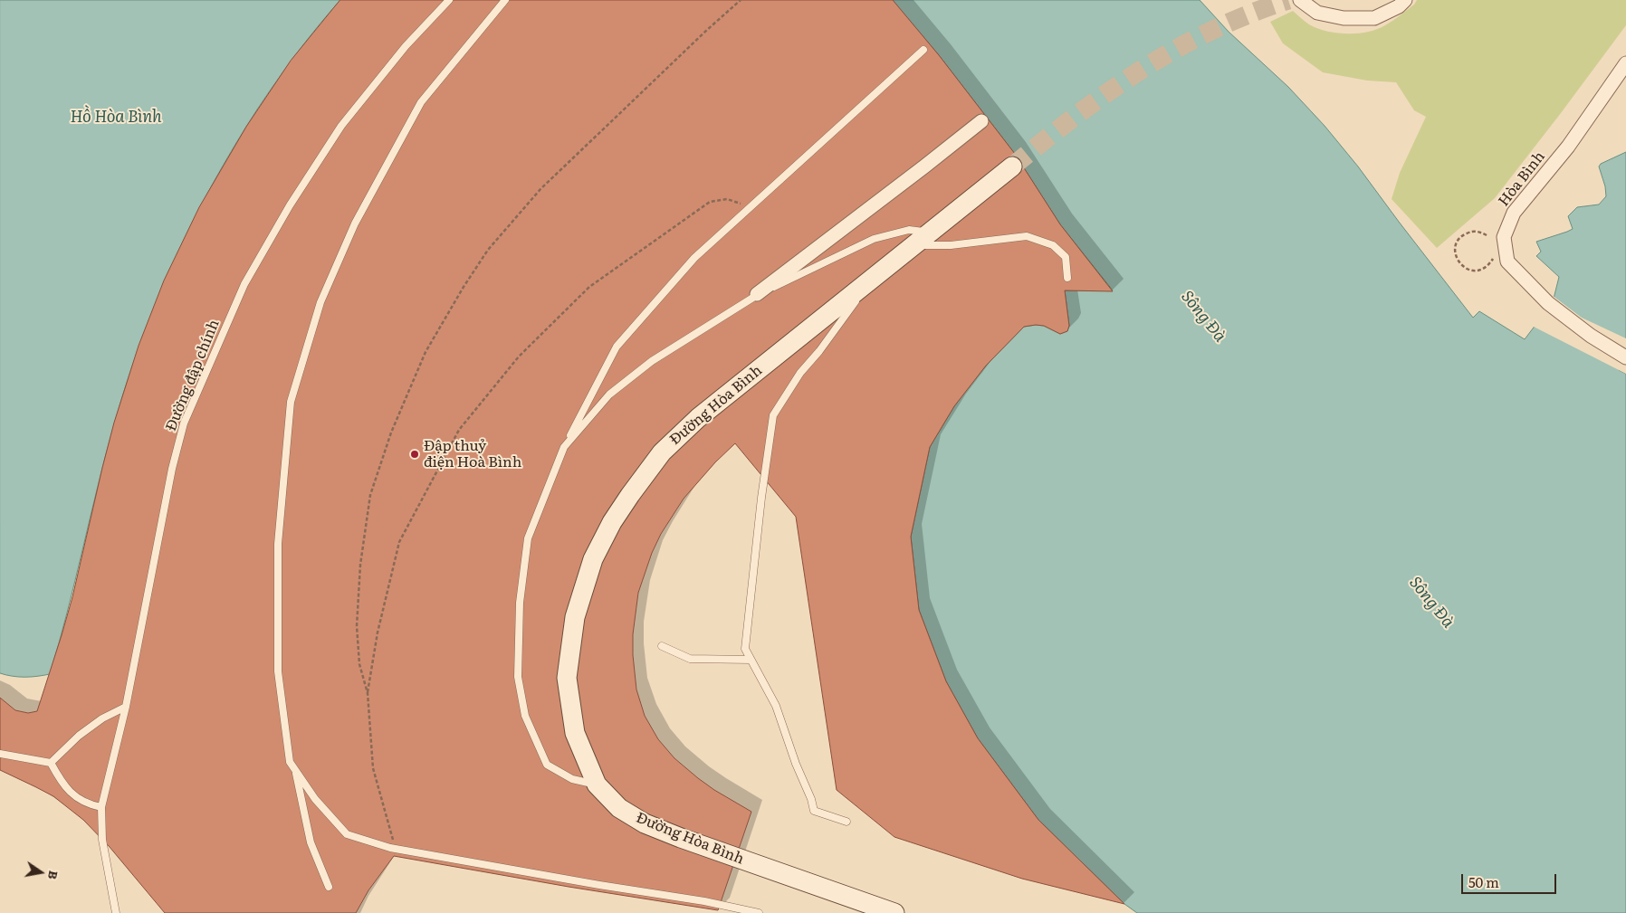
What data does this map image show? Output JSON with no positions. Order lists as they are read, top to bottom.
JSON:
{
  "streets": {
    "main road": ["Đường Hòa Bình"],
    "street": ["Hòa Bình"],
    "lane": ["Đường đập chính"]
  },
  "water": ["Hồ Hòa Bình", "Sông Đà"],
  "places": ["Đập thuỷ điện Hoà Bình"],
  "scale_bar": "50 m",
  "north": "right"
}
